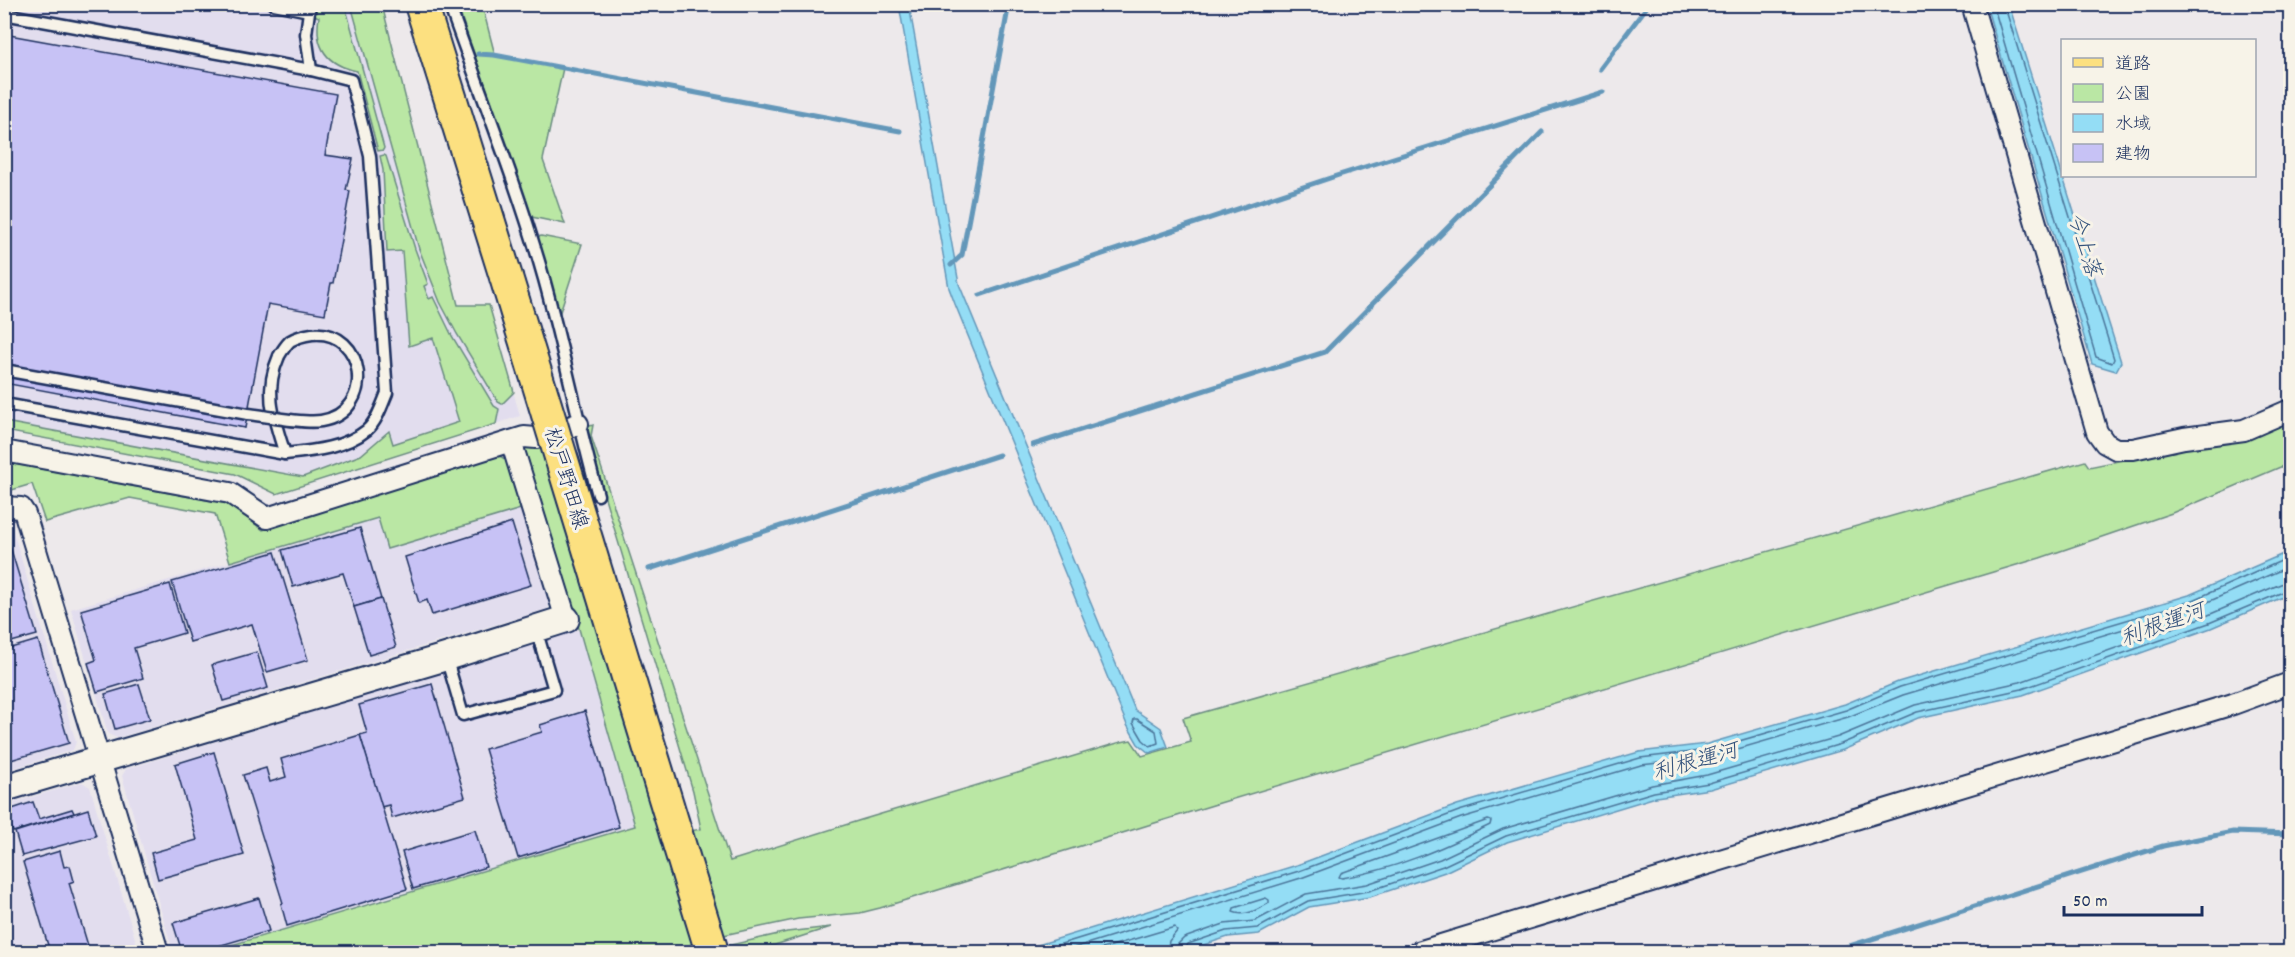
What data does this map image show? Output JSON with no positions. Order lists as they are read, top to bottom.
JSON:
{
  "streets": {
    "main road": ["松戸野田線"]
  },
  "water": ["今上落", "利根運河"],
  "legend": [
    "道路",
    "公園",
    "水域",
    "建物"
  ],
  "scale_bar": "50 m"
}
